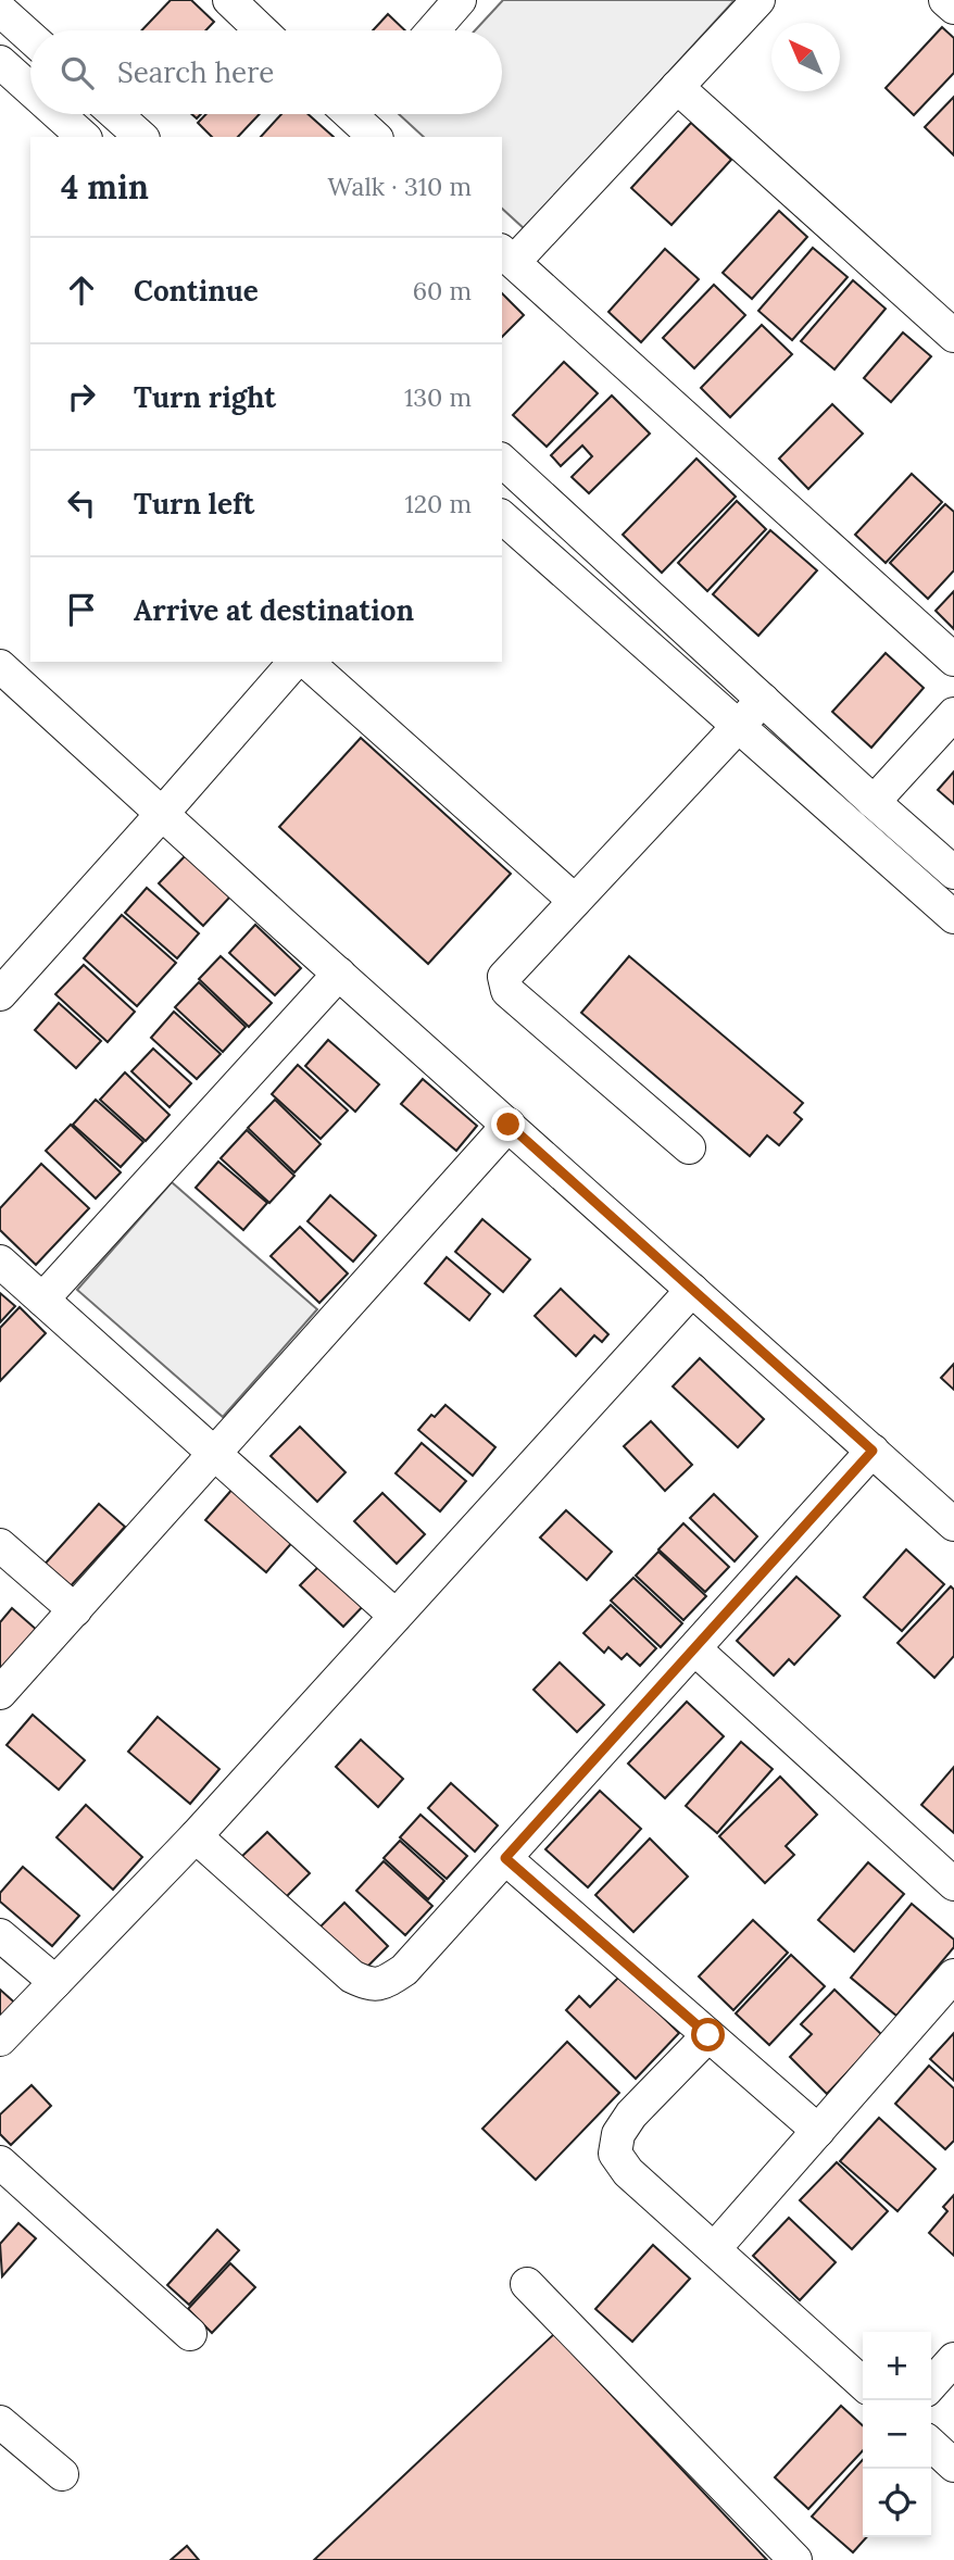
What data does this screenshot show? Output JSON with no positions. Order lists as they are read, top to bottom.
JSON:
{
  "north": "top left",
  "page": {
    "search": "Search here",
    "heading": ["4 min", "Walk · 310 m"],
    "list": [
      ["Continue", "60 m"],
      ["Turn right", "130 m"],
      ["Turn left", "120 m"],
      "Arrive at destination"
    ],
    "map_buttons": ["+", "−"]
  }
}
